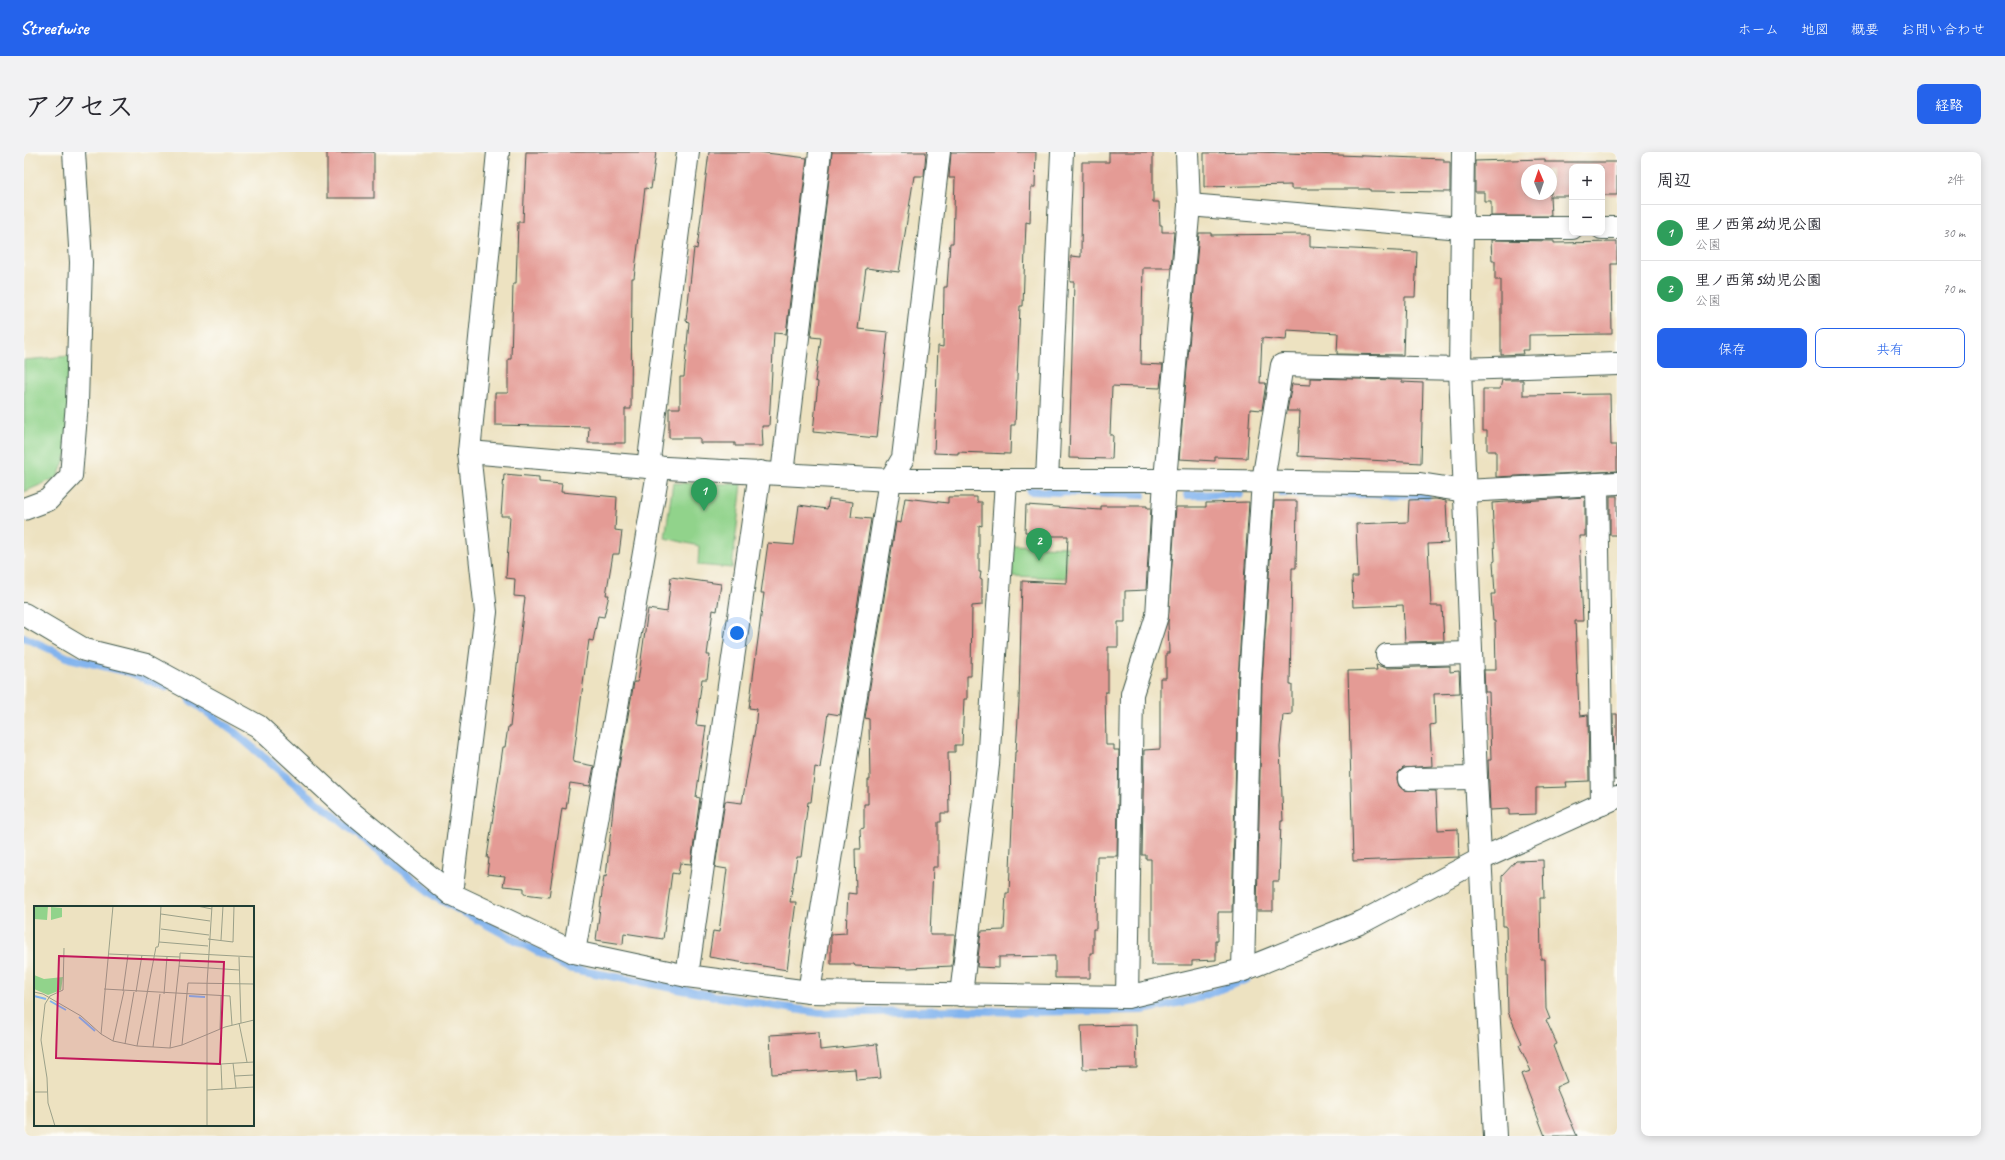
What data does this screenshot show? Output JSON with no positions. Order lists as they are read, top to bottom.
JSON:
{
  "north": "top",
  "page": {
    "header": "Streetwise",
    "nav": [
      "ホーム",
      "地図",
      "概要",
      "お問い合わせ"
    ],
    "title": "アクセス",
    "buttons": [
      "経路",
      ["保存", "共有"]
    ],
    "heading": ["周辺", "2件"],
    "map_buttons": ["+", "−"],
    "list": [
      {
        "mark": "1",
        "name": "里ノ西第2幼児公園",
        "note": "公園",
        "value": "30 m"
      },
      {
        "mark": "2",
        "name": "里ノ西第5幼児公園",
        "note": "公園",
        "value": "70 m"
      }
    ],
    "pins": ["1", "2"]
  }
}
